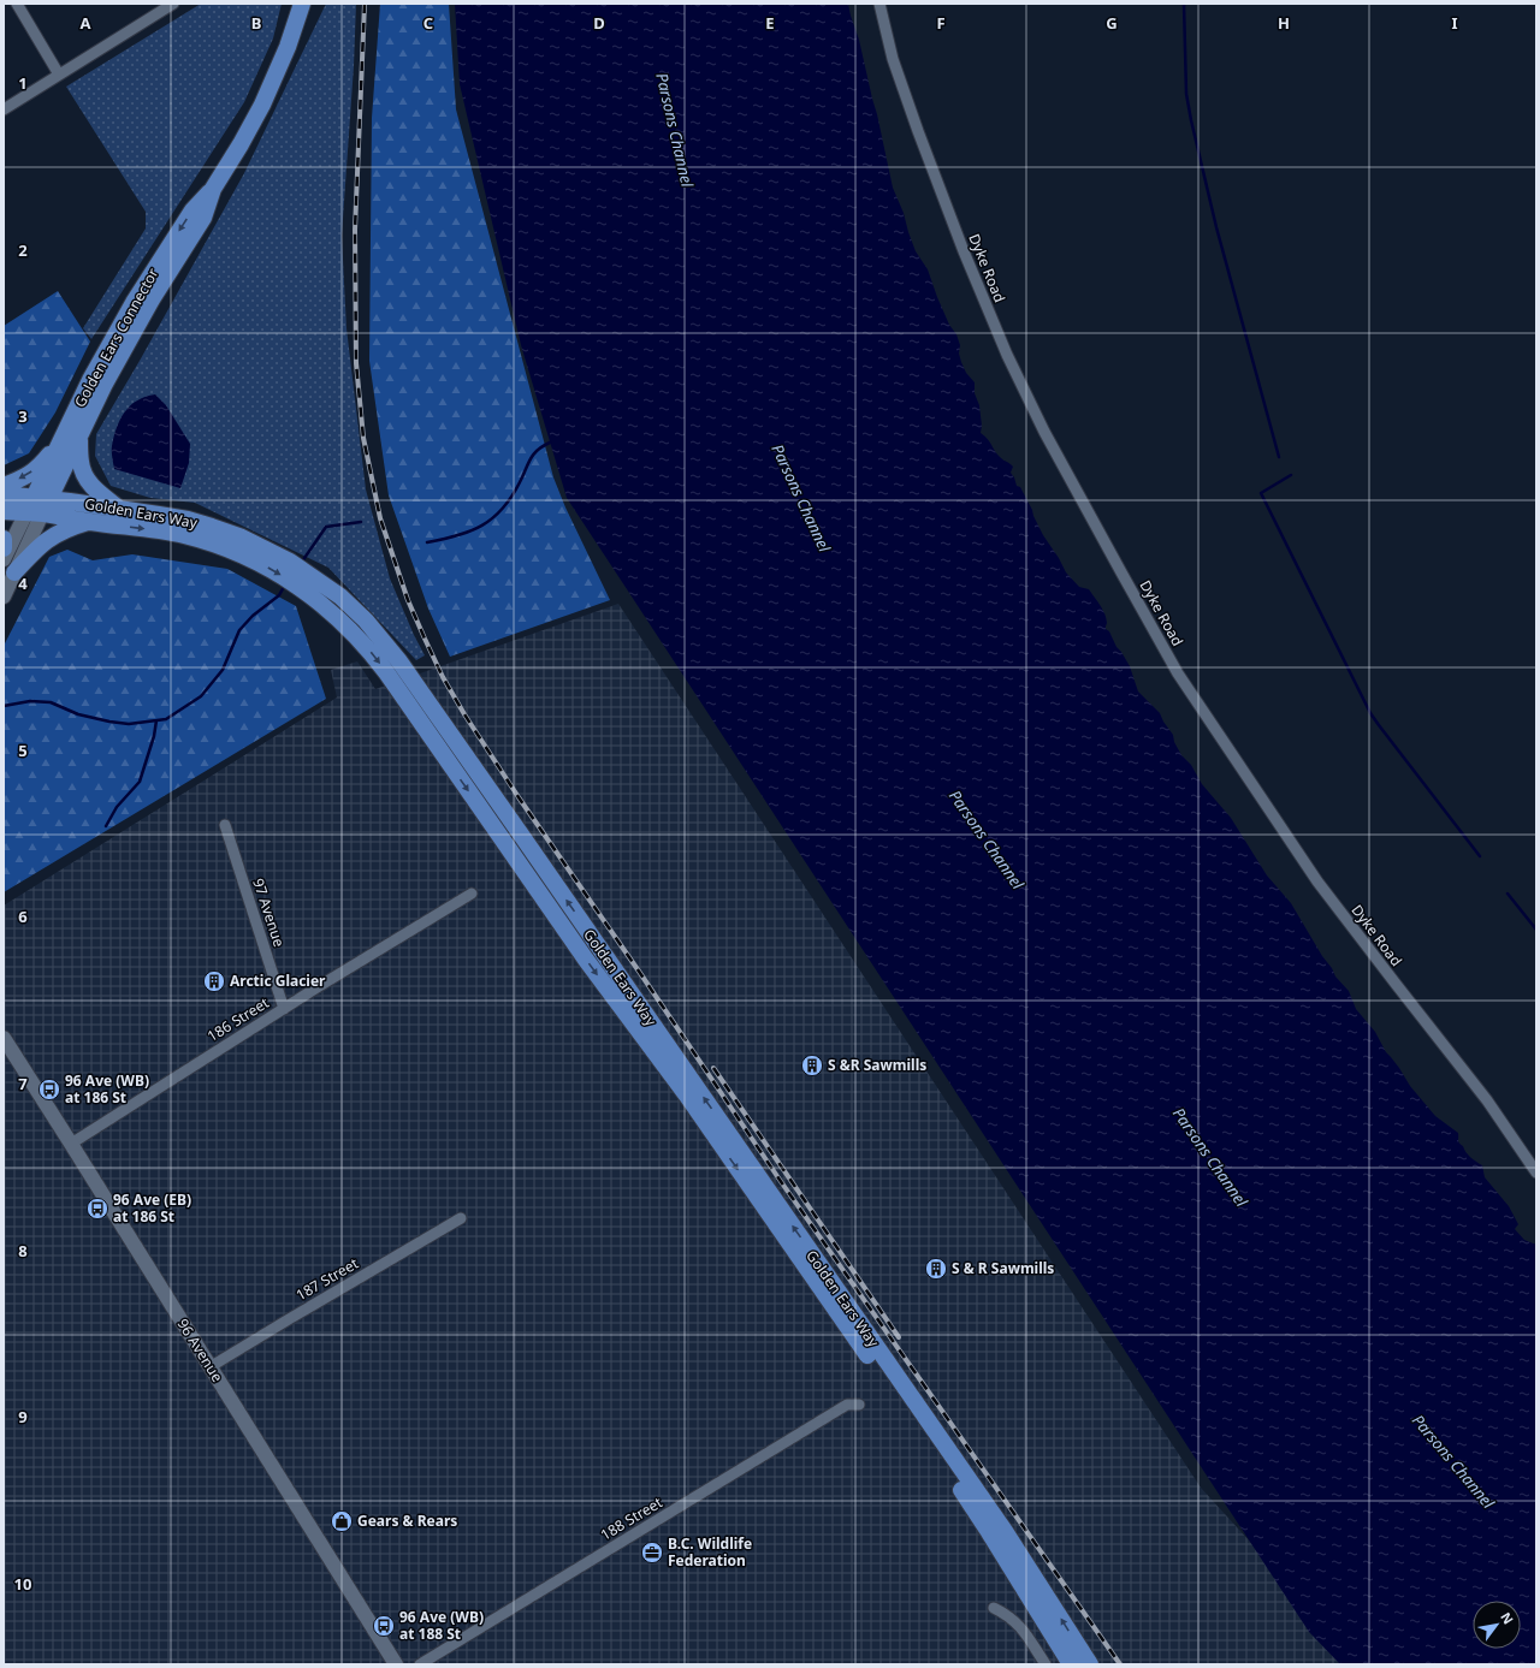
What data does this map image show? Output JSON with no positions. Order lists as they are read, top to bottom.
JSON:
{
  "streets": {
    "main road": ["Golden Ears Connector", "Golden Ears Way", "96 Avenue"],
    "street": [
      "Dyke Road",
      "97 Avenue",
      "186 Street",
      "187 Street",
      "188 Street"
    ]
  },
  "crossings": [
    ["Golden Ears Connector", "Golden Ears Way"],
    ["97 Avenue", "186 Street"],
    ["186 Street", "96 Avenue"],
    ["187 Street", "96 Avenue"]
  ],
  "water": ["Parsons Channel"],
  "places": {
    "building": ["Arctic Glacier", "S &R Sawmills", "S & R Sawmills"],
    "bus stop": ["96 Ave (WB) at 186 St", "96 Ave (EB) at 186 St", "96 Ave (WB) at 188 St"],
    "shop": ["Gears & Rears"],
    "office": ["B.C. Wildlife Federation"]
  },
  "north": "top right",
  "grid": {
    "columns": [
      "A",
      "B",
      "C",
      "D",
      "E",
      "F",
      "G",
      "H",
      "I"
    ],
    "rows": [
      "1",
      "2",
      "3",
      "4",
      "5",
      "6",
      "7",
      "8",
      "9",
      "10"
    ]
  }
}
